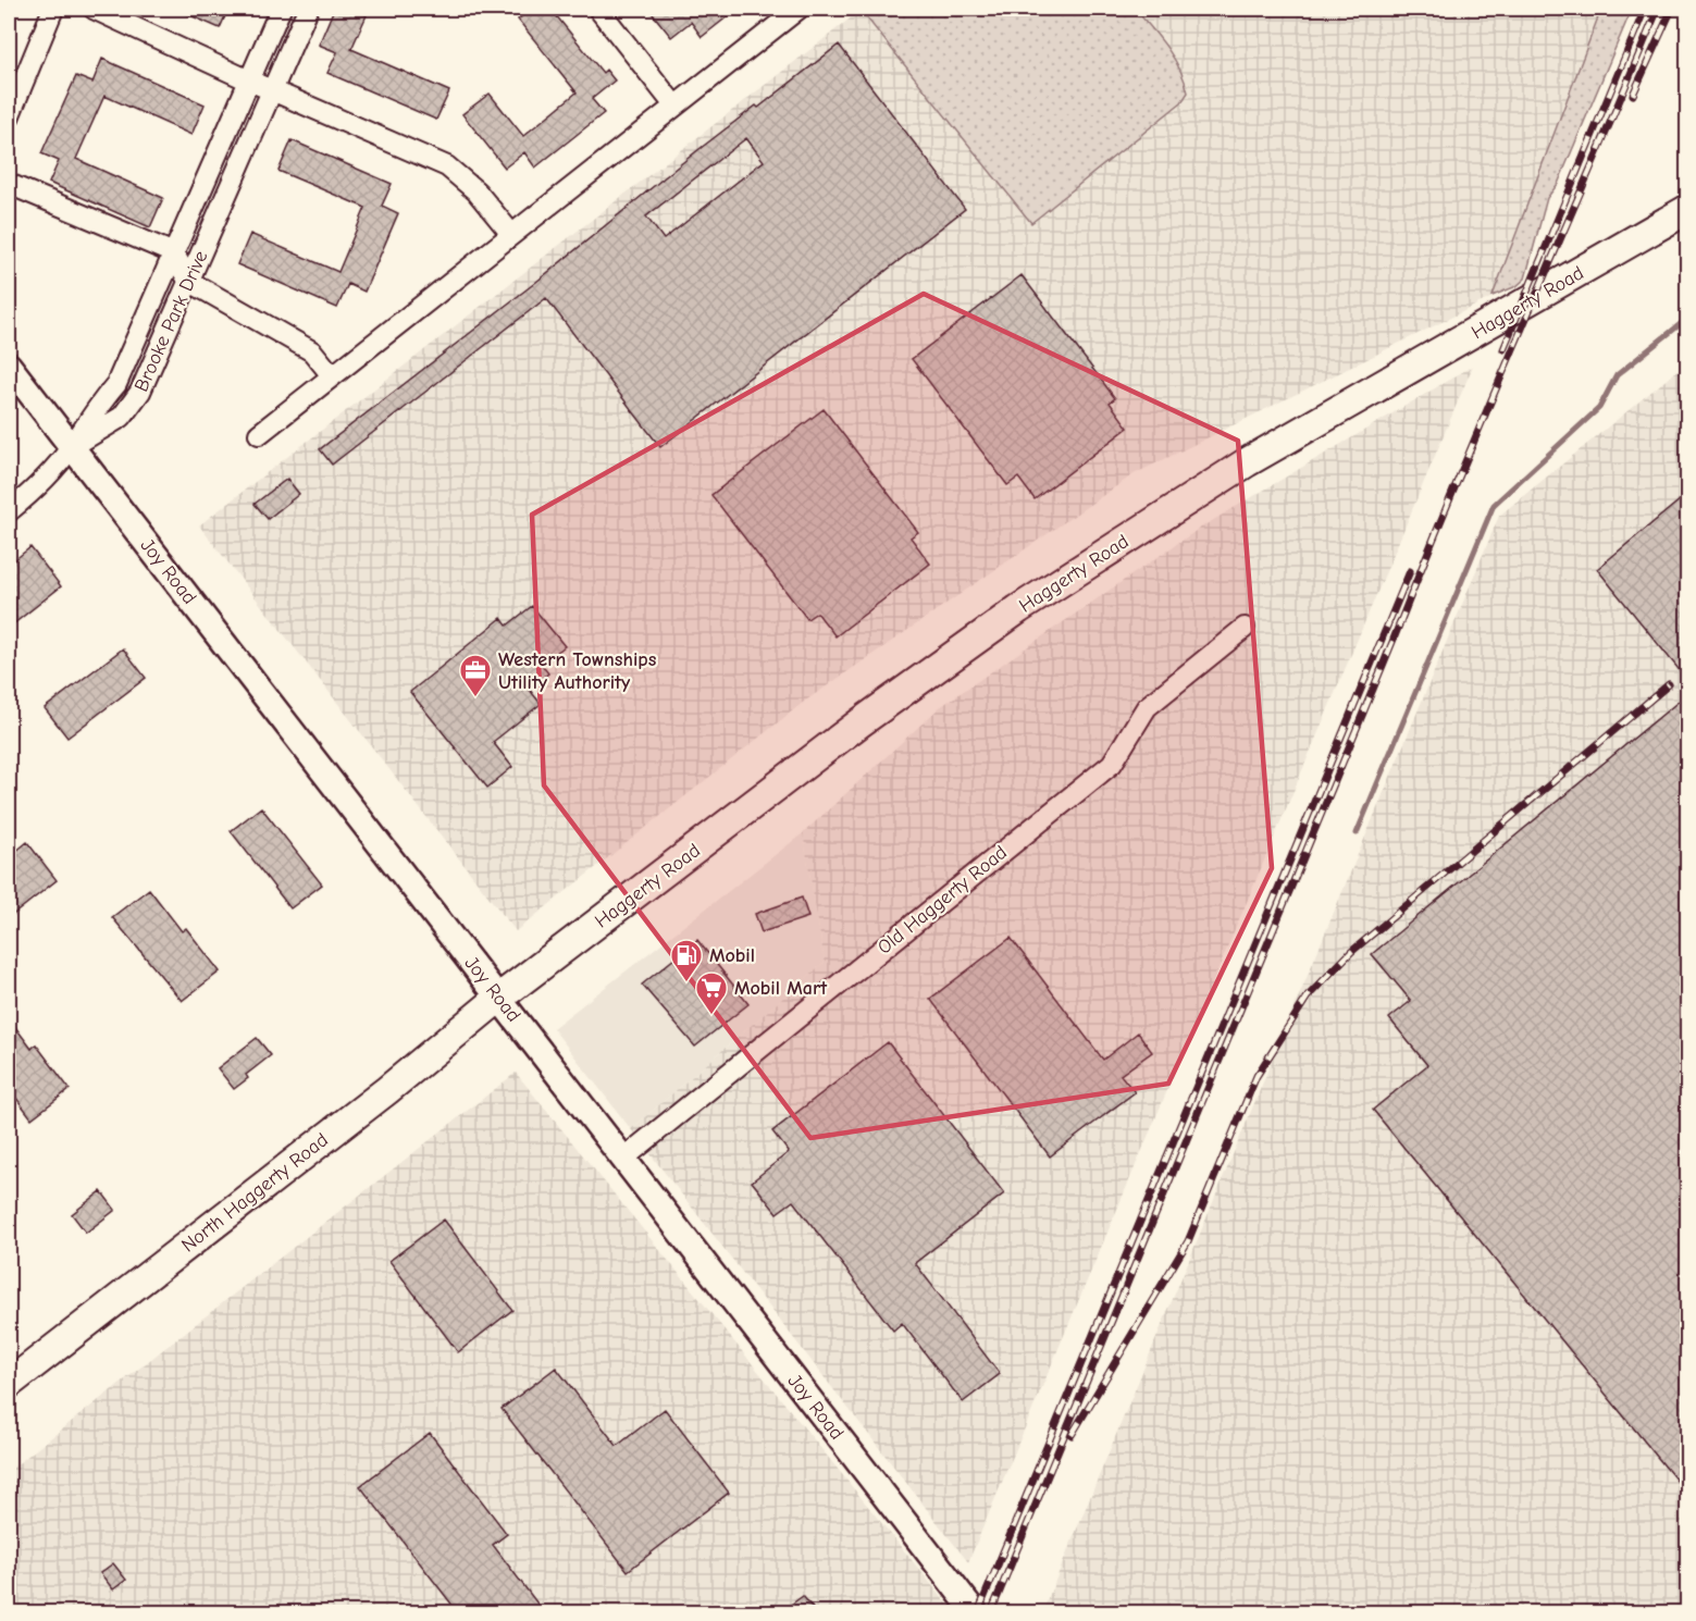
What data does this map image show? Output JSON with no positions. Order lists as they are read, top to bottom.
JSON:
{
  "streets": {
    "main road": ["Haggerty Road", "North Haggerty Road"],
    "street": ["Brooke Park Drive", "Joy Road", "Old Haggerty Road"]
  },
  "crossings": [
    ["Haggerty Road", "Joy Road"],
    ["Haggerty Road", "North Haggerty Road"],
    ["Brooke Park Drive", "Joy Road"],
    ["Joy Road", "Old Haggerty Road"],
    ["Joy Road", "North Haggerty Road"]
  ],
  "places": {
    "office": ["Western Townships Utility Authority"],
    "fuel station": ["Mobil"],
    "supermarket": ["Mobil Mart"]
  }
}
